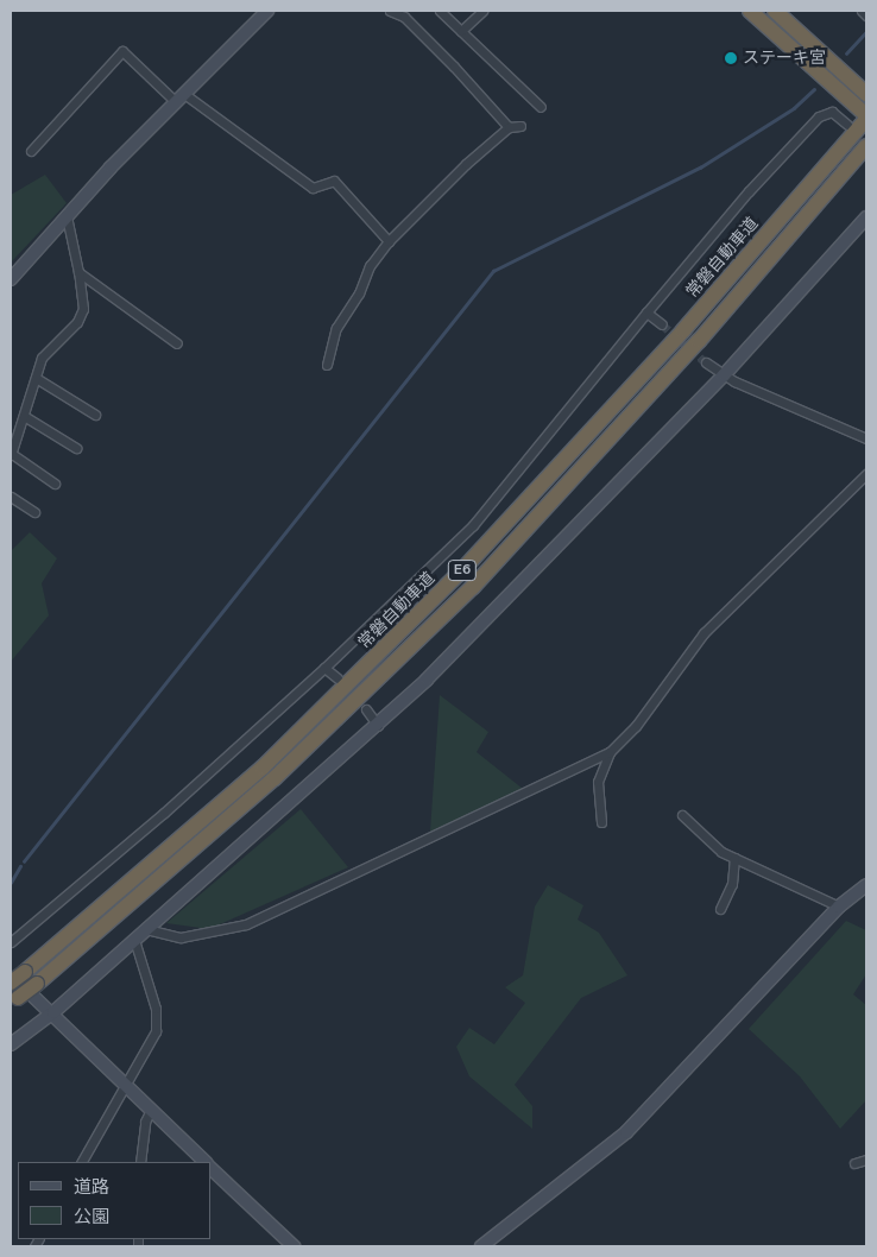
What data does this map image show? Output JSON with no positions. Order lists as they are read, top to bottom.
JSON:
{
  "streets": {
    "highway": ["常磐自動車道", "E6"]
  },
  "places": ["ステーキ宮"],
  "legend": ["道路", "公園"]
}
